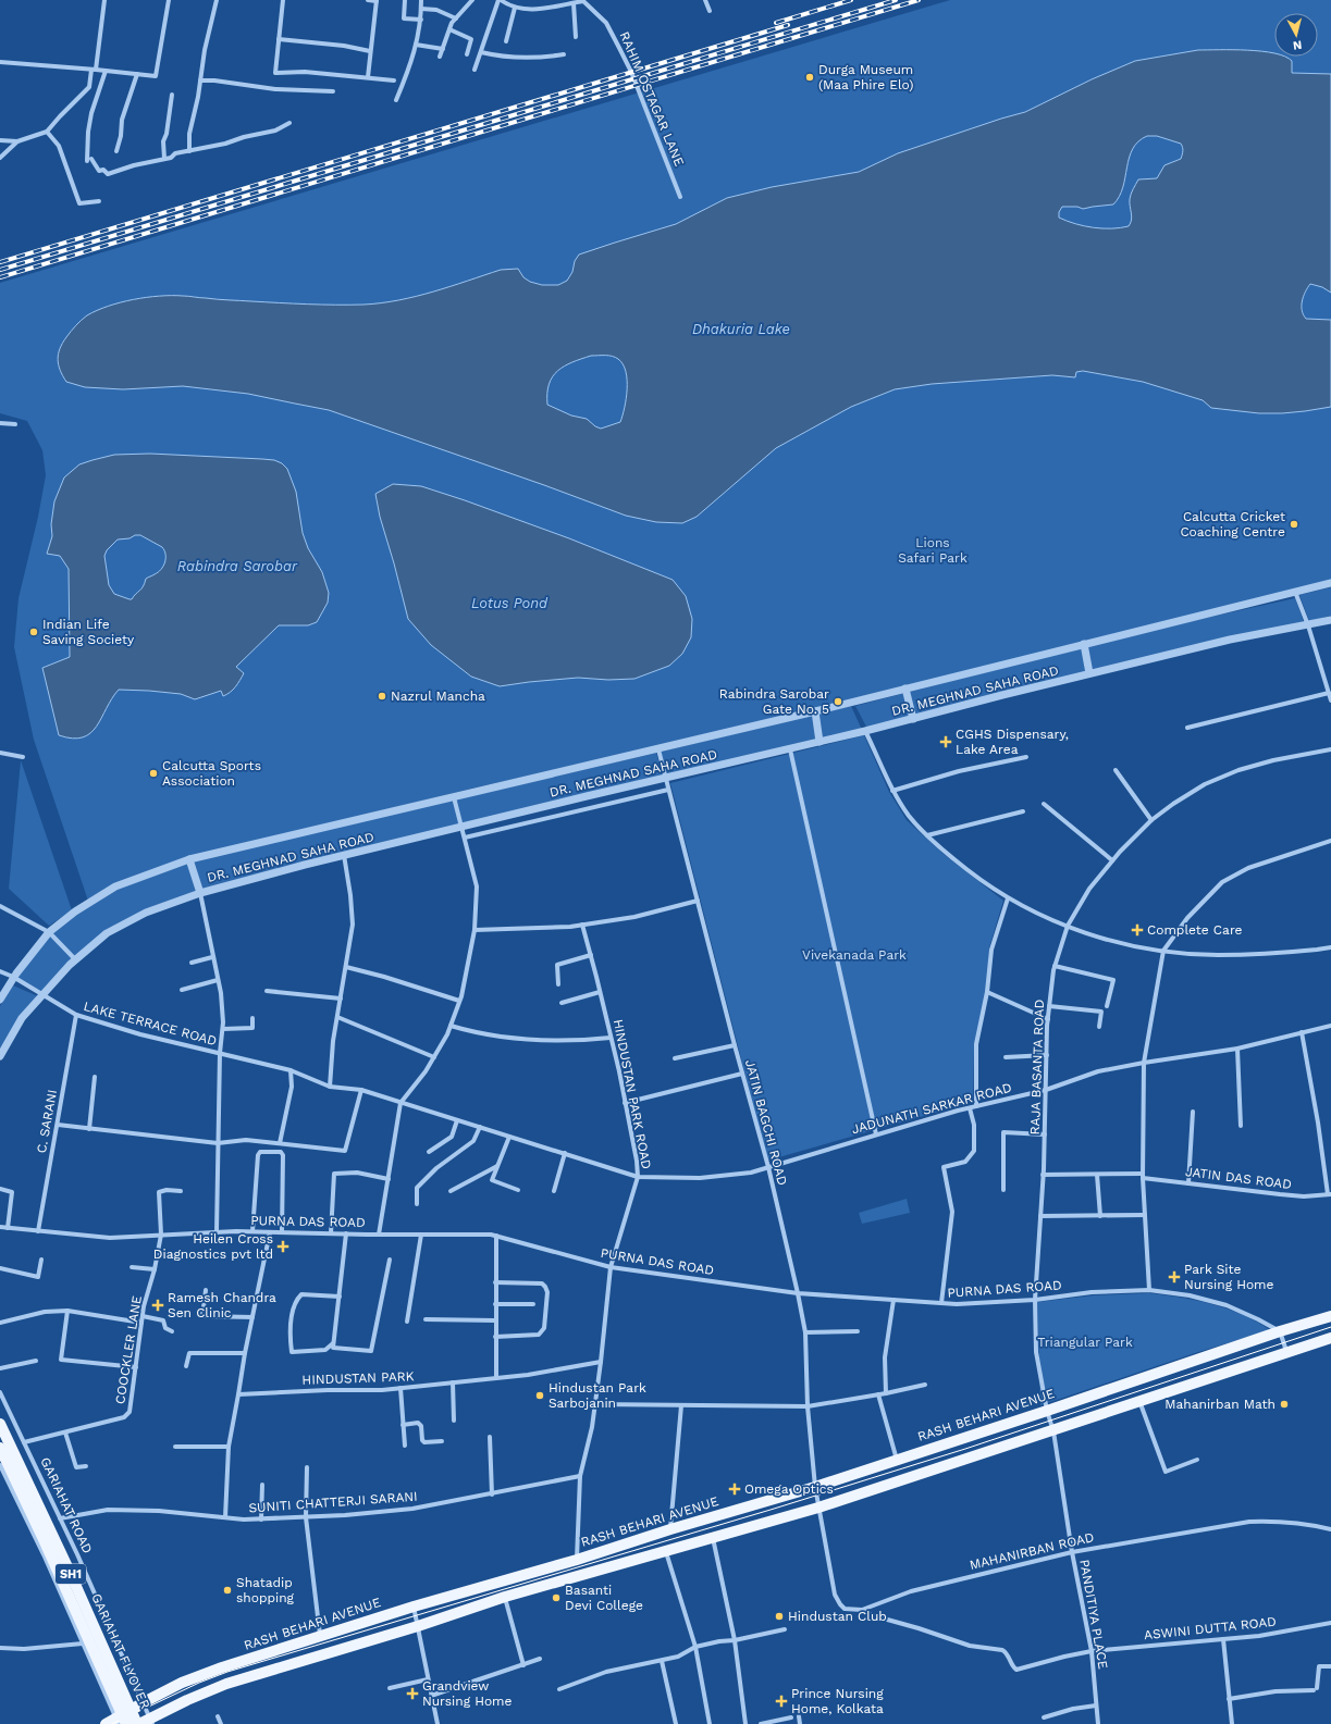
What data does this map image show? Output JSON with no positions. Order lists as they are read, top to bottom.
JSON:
{
  "streets": {
    "main road": ["RASH BEHARI AVENUE", "SH1", "GARIAHAT FLYOVER"],
    "street": [
      "RAHIM OSTAGAR LANE",
      "DR. MEGHNAD SAHA ROAD",
      "LAKE TERRACE ROAD",
      "RAJA BASANTA ROAD",
      "HINDUSTAN PARK ROAD",
      "JADUNATH SARKAR ROAD",
      "C. SARANI",
      "JATIN BAGCHI ROAD",
      "JATIN DAS ROAD",
      "PURNA DAS ROAD",
      "COOCKLER LANE",
      "HINDUSTAN PARK",
      "SUNITI CHATTERJI SARANI",
      "GARIAHAT ROAD",
      "MAHANIRBAN ROAD",
      "PANDITIYA PLACE",
      "ASWINI DUTTA ROAD"
    ]
  },
  "crossings": [
    ["DR. MEGHNAD SAHA ROAD", "LAKE TERRACE ROAD"],
    ["DR. MEGHNAD SAHA ROAD", "JATIN BAGCHI ROAD"],
    ["LAKE TERRACE ROAD", "JADUNATH SARKAR ROAD"],
    ["LAKE TERRACE ROAD", "C. SARANI"],
    ["RAJA BASANTA ROAD", "JADUNATH SARKAR ROAD"],
    ["RAJA BASANTA ROAD", "JATIN DAS ROAD"],
    ["RAJA BASANTA ROAD", "PURNA DAS ROAD"],
    ["RAJA BASANTA ROAD", "RASH BEHARI AVENUE"],
    ["RAJA BASANTA ROAD", "PANDITIYA PLACE"],
    ["HINDUSTAN PARK ROAD", "JADUNATH SARKAR ROAD"],
    ["HINDUSTAN PARK ROAD", "PURNA DAS ROAD"],
    ["JADUNATH SARKAR ROAD", "JATIN BAGCHI ROAD"],
    ["C. SARANI", "PURNA DAS ROAD"],
    ["JATIN BAGCHI ROAD", "PURNA DAS ROAD"],
    ["JATIN BAGCHI ROAD", "RASH BEHARI AVENUE"],
    ["PURNA DAS ROAD", "COOCKLER LANE"],
    ["PURNA DAS ROAD", "RASH BEHARI AVENUE"],
    ["COOCKLER LANE", "GARIAHAT ROAD"],
    ["RASH BEHARI AVENUE", "GARIAHAT ROAD"],
    ["RASH BEHARI AVENUE", "PANDITIYA PLACE"],
    ["SUNITI CHATTERJI SARANI", "GARIAHAT ROAD"],
    ["MAHANIRBAN ROAD", "PANDITIYA PLACE"],
    ["MAHANIRBAN ROAD", "ASWINI DUTTA ROAD"],
    ["PANDITIYA PLACE", "ASWINI DUTTA ROAD"]
  ],
  "water": ["Dhakuria Lake", "Rabindra Sarobar", "Lotus Pond"],
  "parks": ["Lions Safari Park", "Vivekanada Park", "Triangular Park"],
  "places": {
    "other": [
      "Durga Museum (Maa Phire Elo)",
      "Calcutta Cricket Coaching Centre",
      "Indian Life Saving Society",
      "Nazrul Mancha",
      "Rabindra Sarobar Gate No. 5",
      "Calcutta Sports Association",
      "Hindustan Park Sarbojanin",
      "Mahanirban Math",
      "Shatadip shopping",
      "Basanti Devi College",
      "Hindustan Club"
    ],
    "health": [
      "CGHS Dispensary, Lake Area",
      "Complete Care",
      "Heilen Cross Diagnostics pvt ltd",
      "Park Site Nursing Home",
      "Ramesh Chandra Sen Clinic",
      "Omega Optics",
      "Grandview Nursing Home",
      "Prince Nursing Home, Kolkata"
    ]
  },
  "north": "bottom"
}
